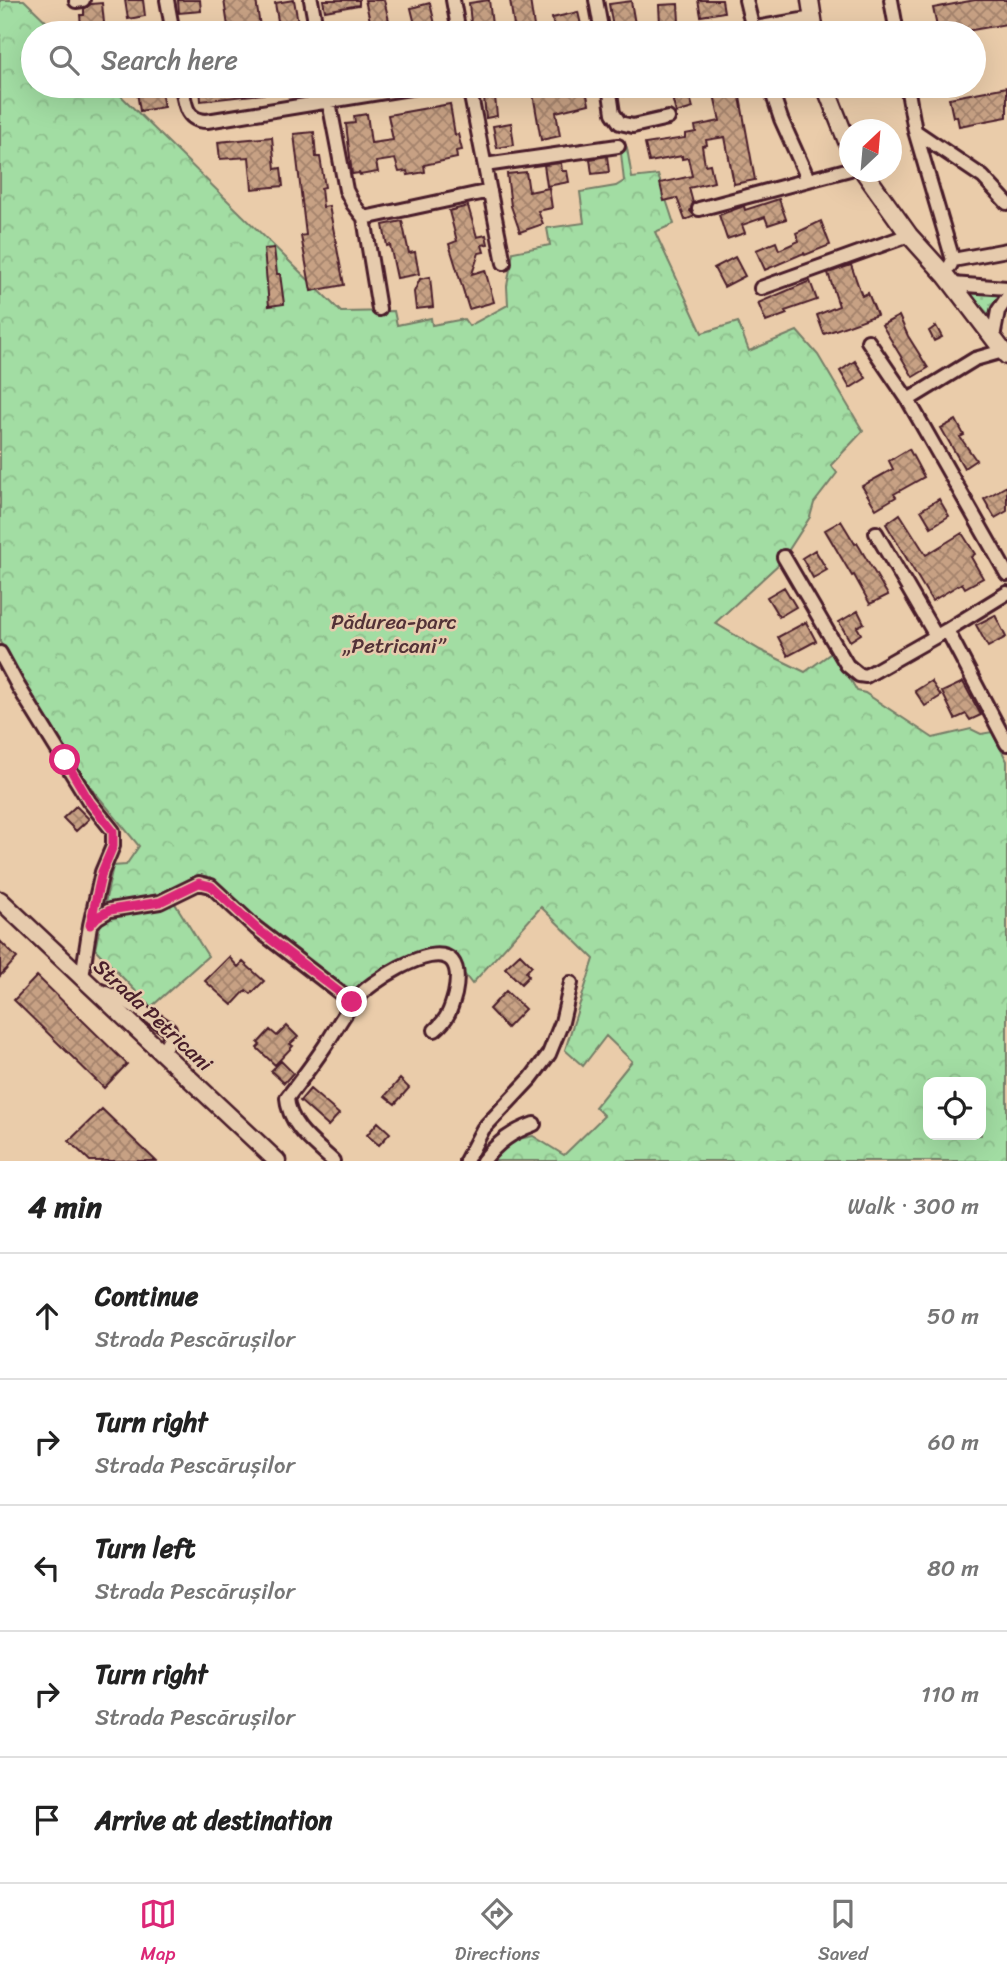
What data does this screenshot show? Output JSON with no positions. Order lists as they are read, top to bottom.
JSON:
{
  "streets": {
    "main road": ["Strada Petricani"]
  },
  "parks": ["Pădurea-parc „Petricani”"],
  "north": "top right",
  "page": {
    "search": "Search here",
    "heading": ["4 min", "Walk · 300 m"],
    "list": [
      ["Continue", "Strada Pescărușilor", "50 m"],
      ["Turn right", "Strada Pescărușilor", "60 m"],
      ["Turn left", "Strada Pescărușilor", "80 m"],
      ["Turn right", "Strada Pescărușilor", "110 m"],
      "Arrive at destination"
    ],
    "nav": ["Map", "Directions", "Saved"]
  }
}
